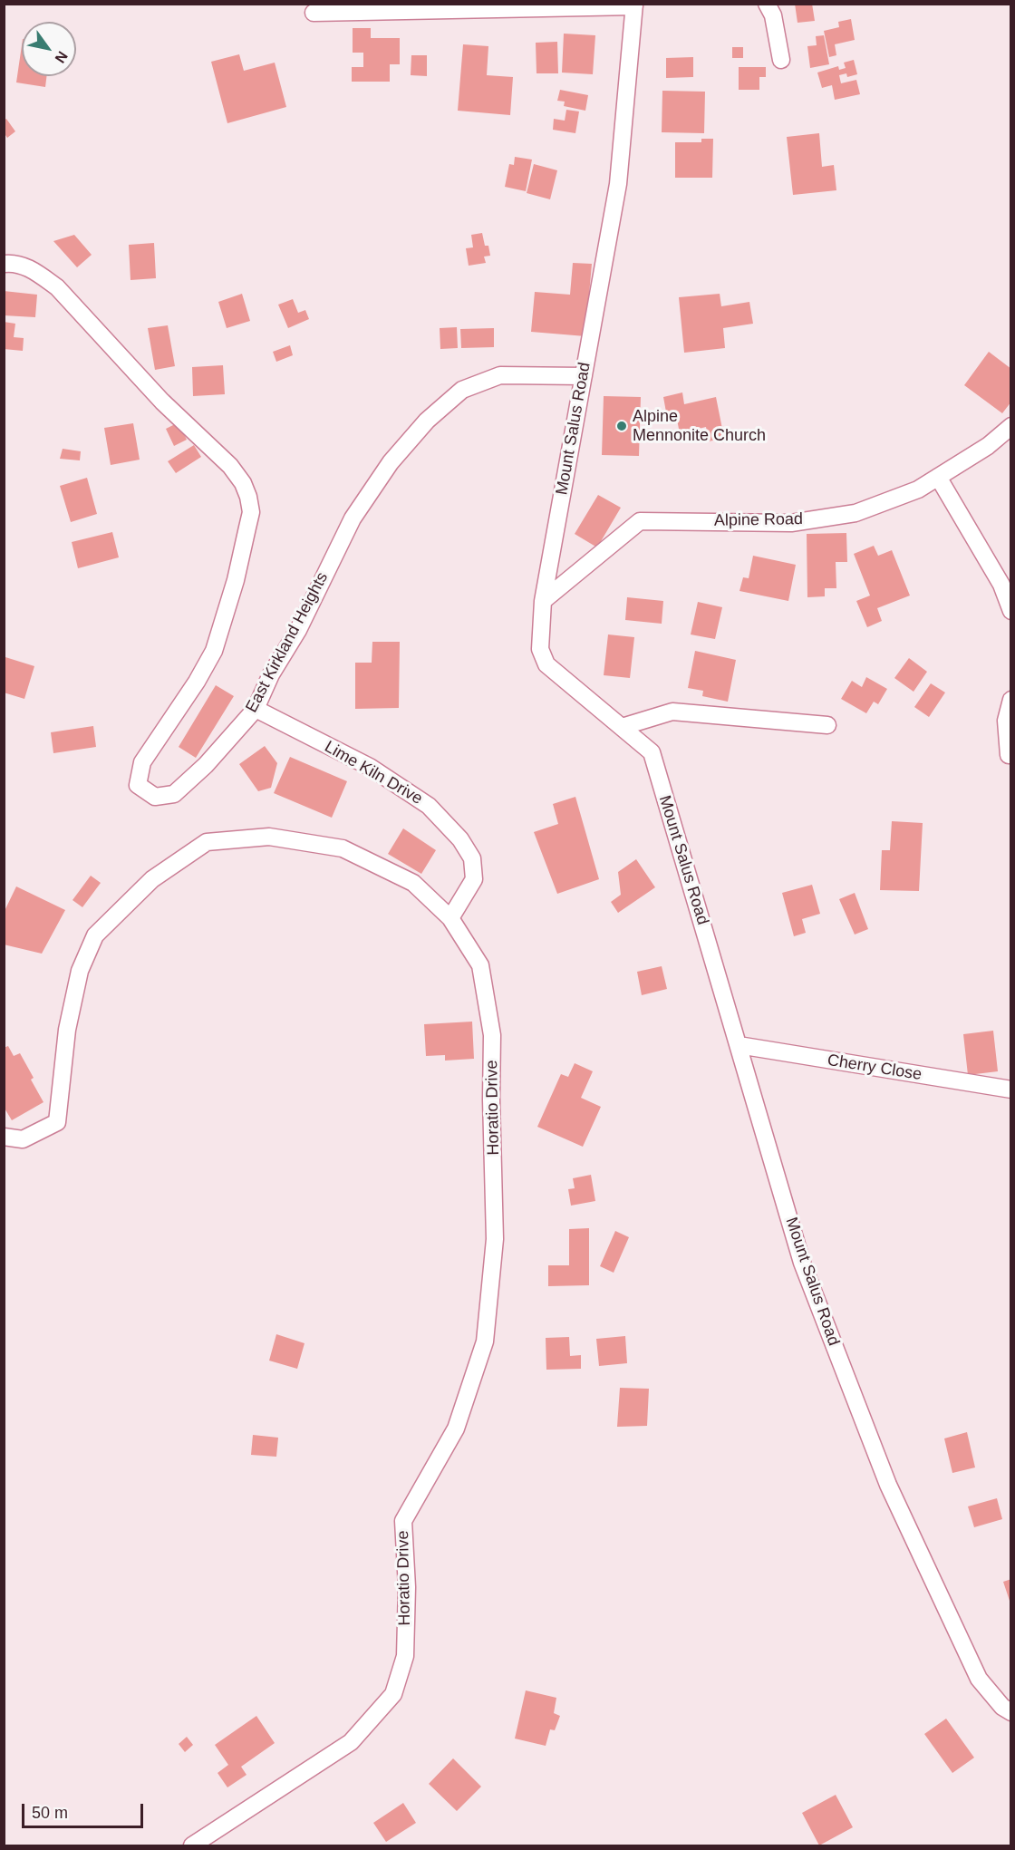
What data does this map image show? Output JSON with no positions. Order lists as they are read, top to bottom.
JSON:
{
  "streets": {
    "street": [
      "Mount Salus Road",
      "Alpine Road",
      "East Kirkland Heights",
      "Lime Kiln Drive",
      "Cherry Close",
      "Horatio Drive"
    ]
  },
  "crossings": [
    ["Mount Salus Road", "Alpine Road"],
    ["Mount Salus Road", "East Kirkland Heights"],
    ["Mount Salus Road", "Cherry Close"],
    ["East Kirkland Heights", "Lime Kiln Drive"],
    ["Lime Kiln Drive", "Horatio Drive"]
  ],
  "places": ["Alpine Mennonite Church"],
  "scale_bar": "50 m",
  "north": "bottom right"
}
